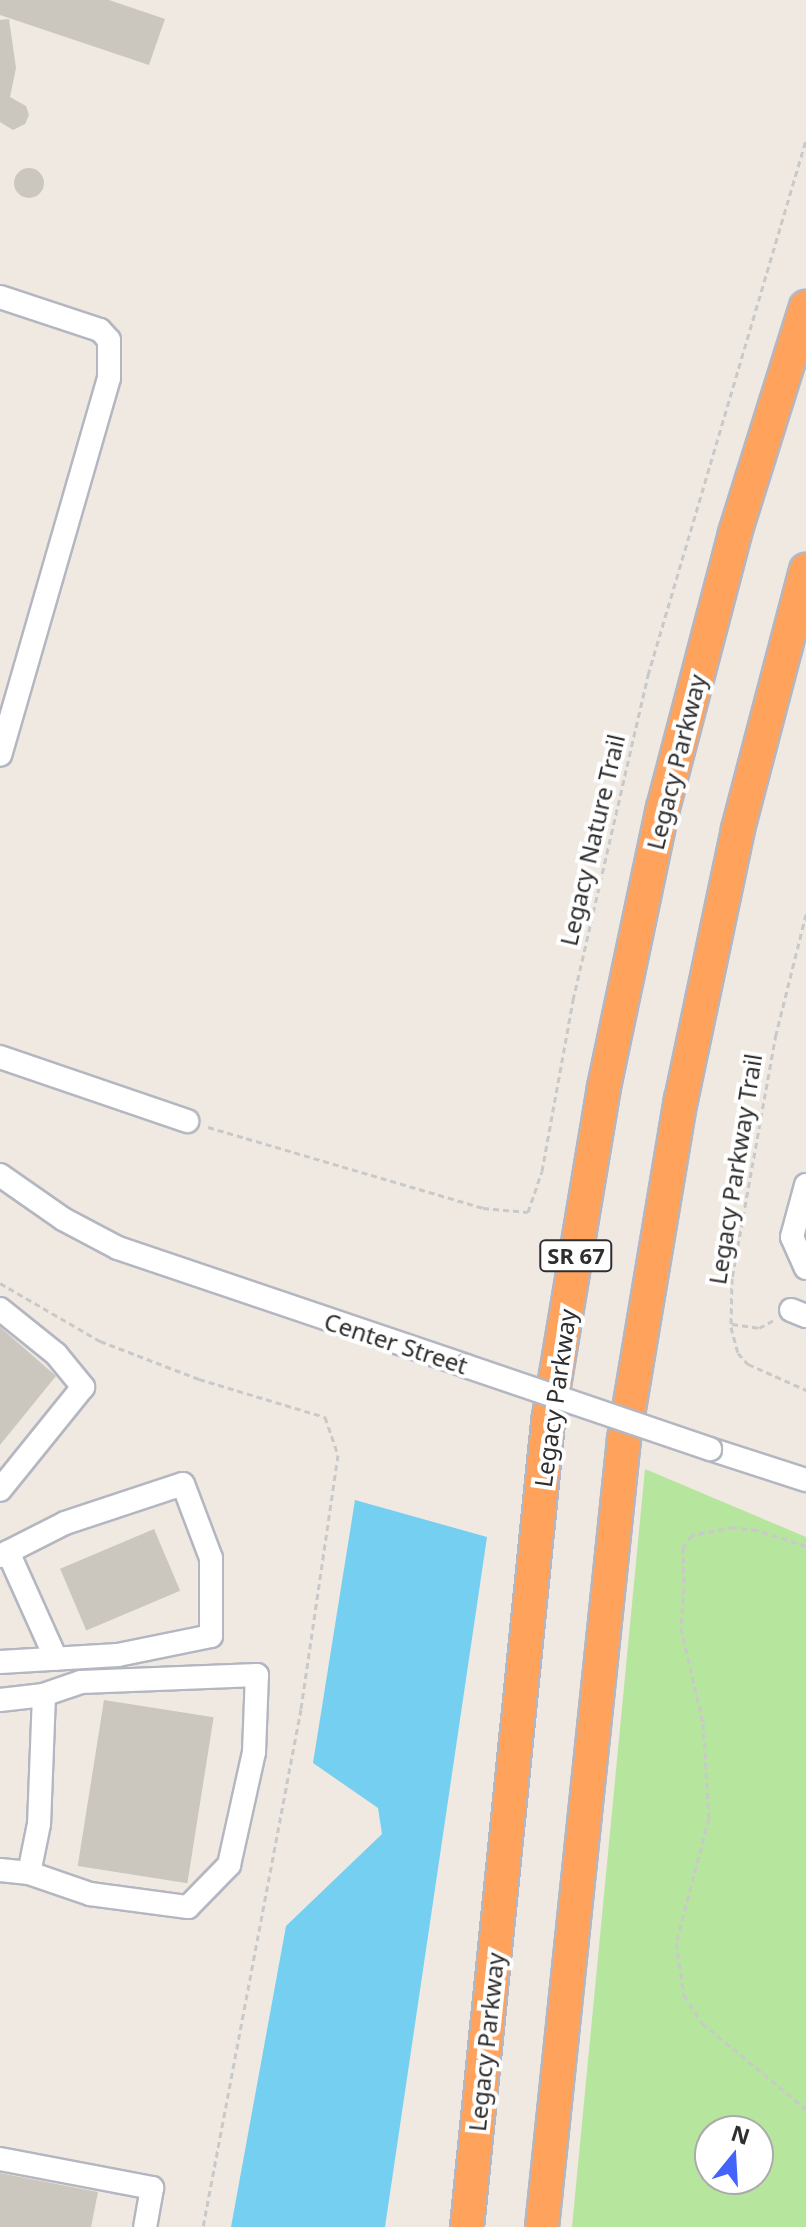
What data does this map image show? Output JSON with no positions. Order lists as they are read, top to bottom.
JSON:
{
  "streets": {
    "highway": ["Legacy Parkway", "SR 67"],
    "street": ["Center Street"],
    "path": ["Legacy Nature Trail", "Legacy Parkway Trail"]
  },
  "north": "top"
}
